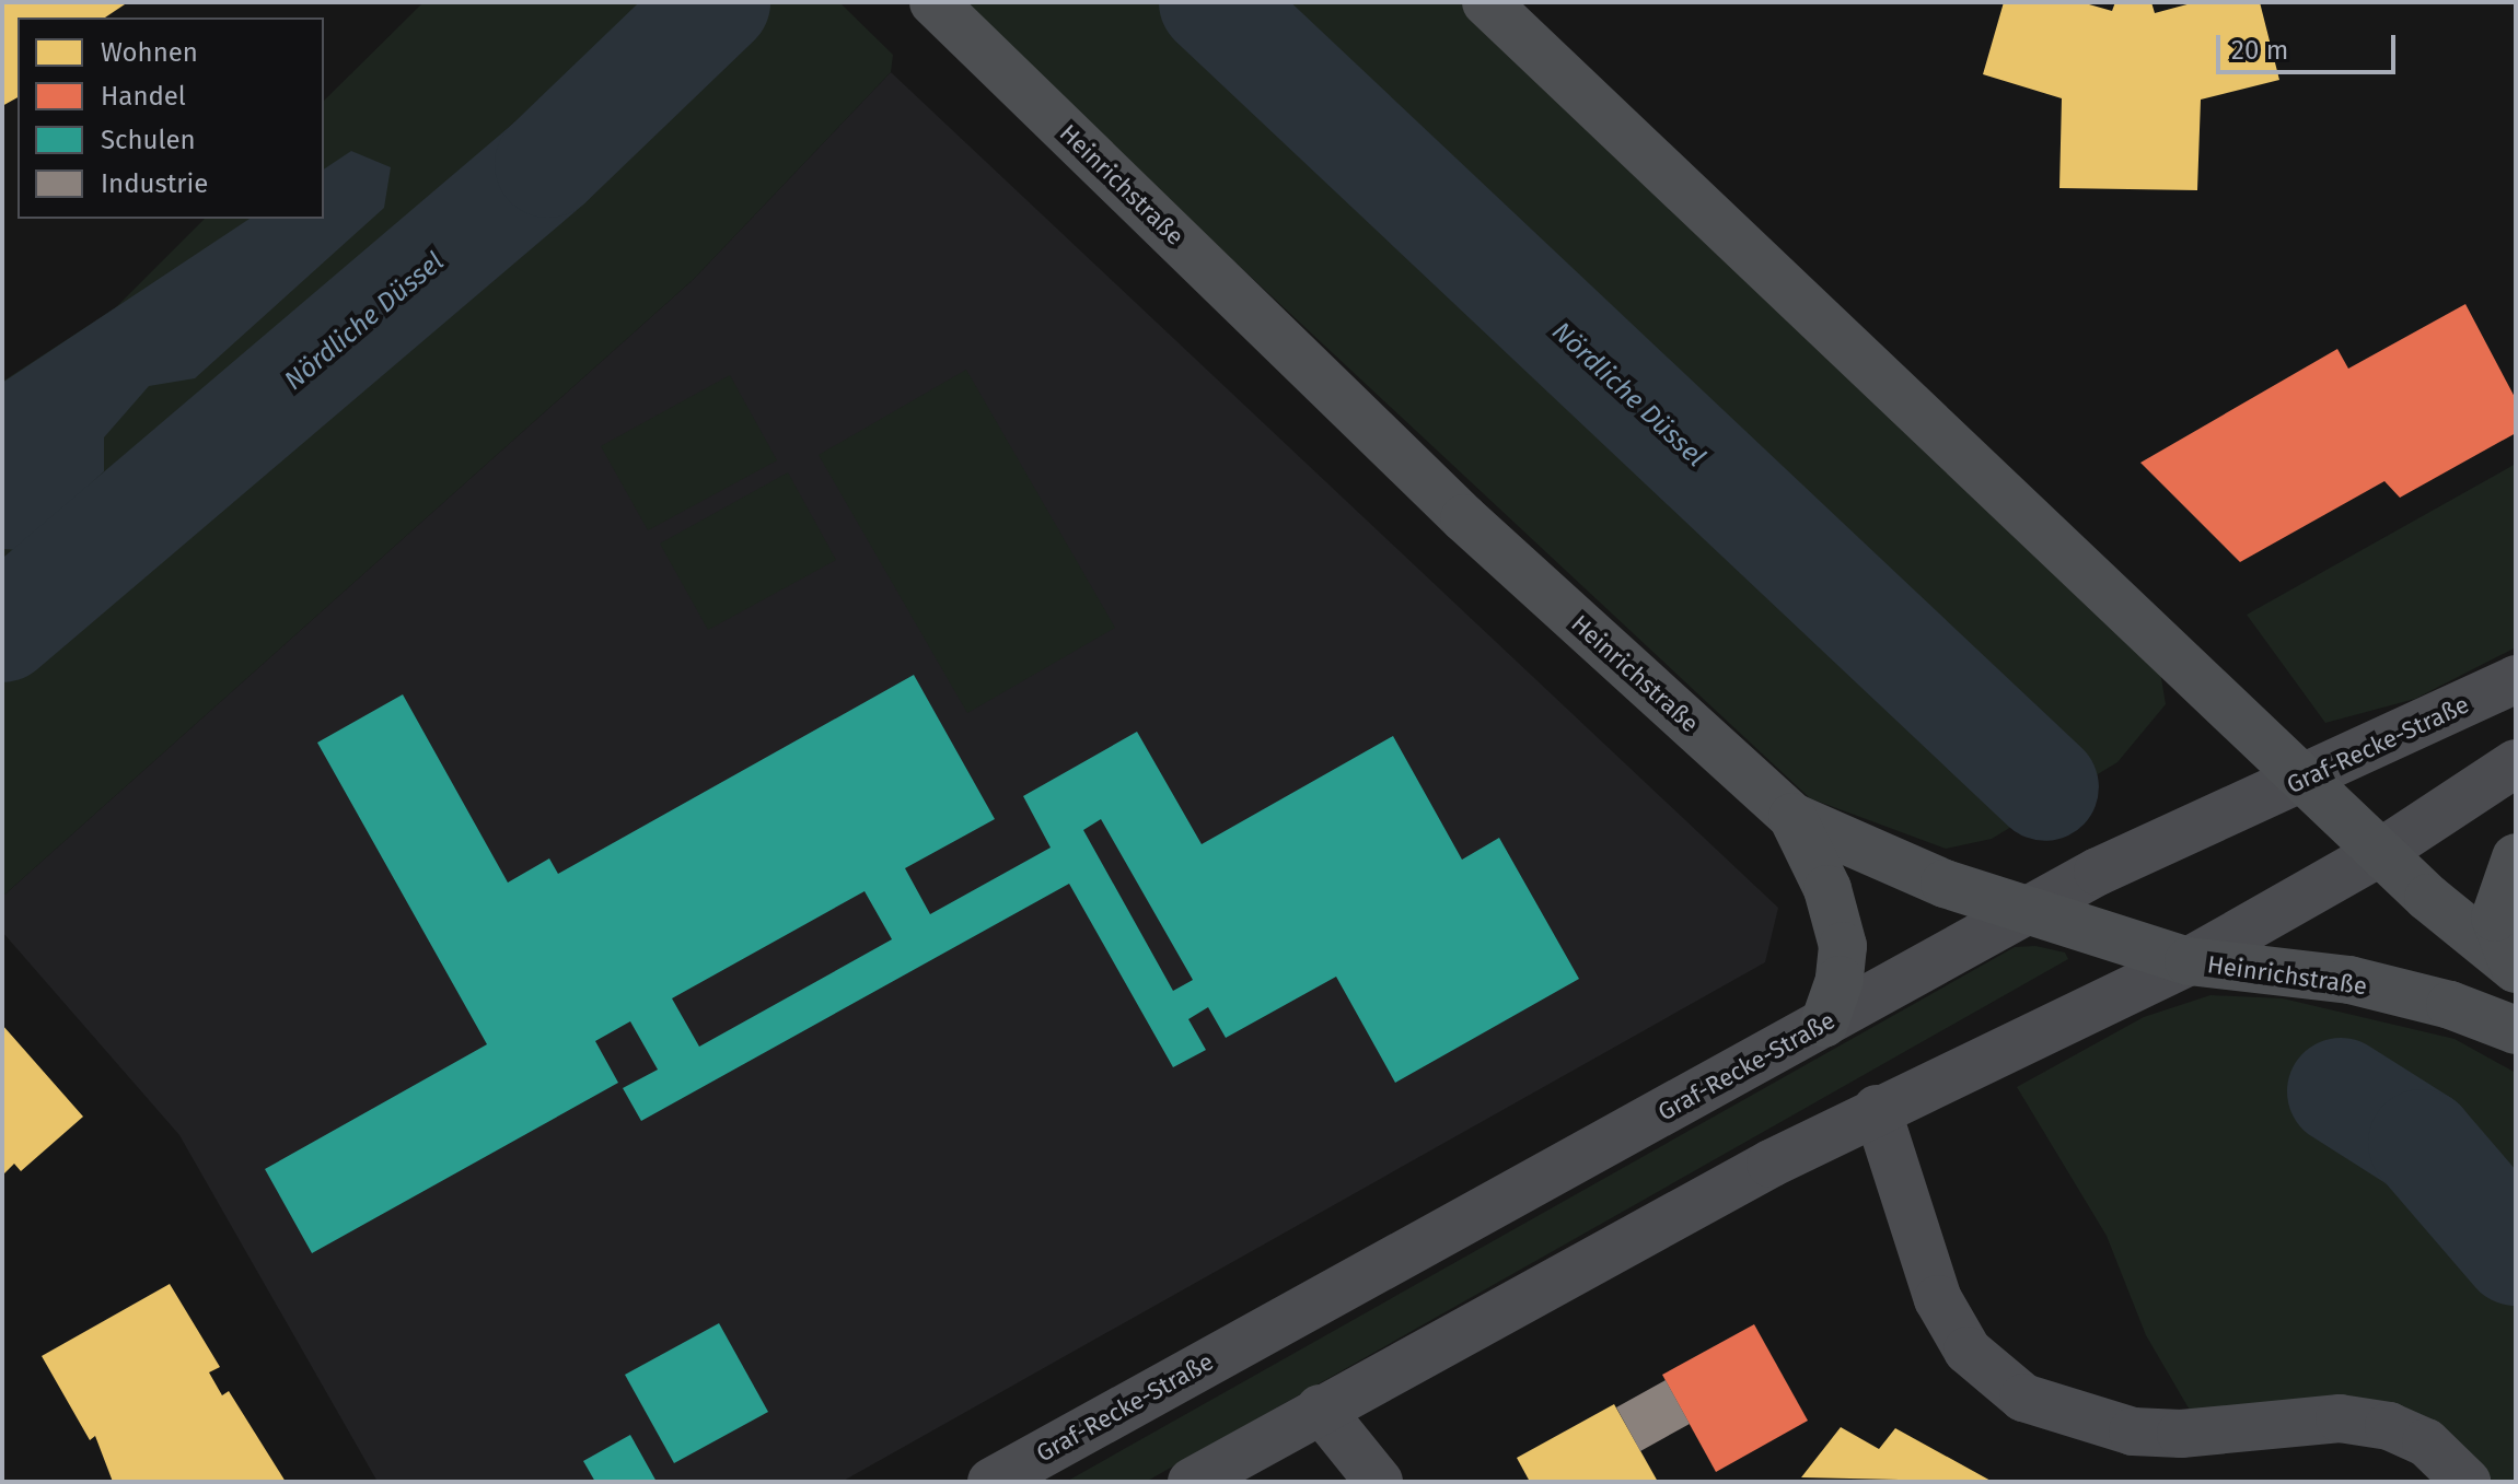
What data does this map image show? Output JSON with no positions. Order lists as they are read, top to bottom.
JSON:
{
  "streets": {
    "main road": ["Heinrichstraße"],
    "street": ["Graf-Recke-Straße"]
  },
  "crossings": [
    ["Heinrichstraße", "Graf-Recke-Straße"]
  ],
  "water": ["Nördliche Düssel"],
  "legend": [
    "Wohnen",
    "Handel",
    "Schulen",
    "Industrie"
  ],
  "scale_bar": "20 m"
}
